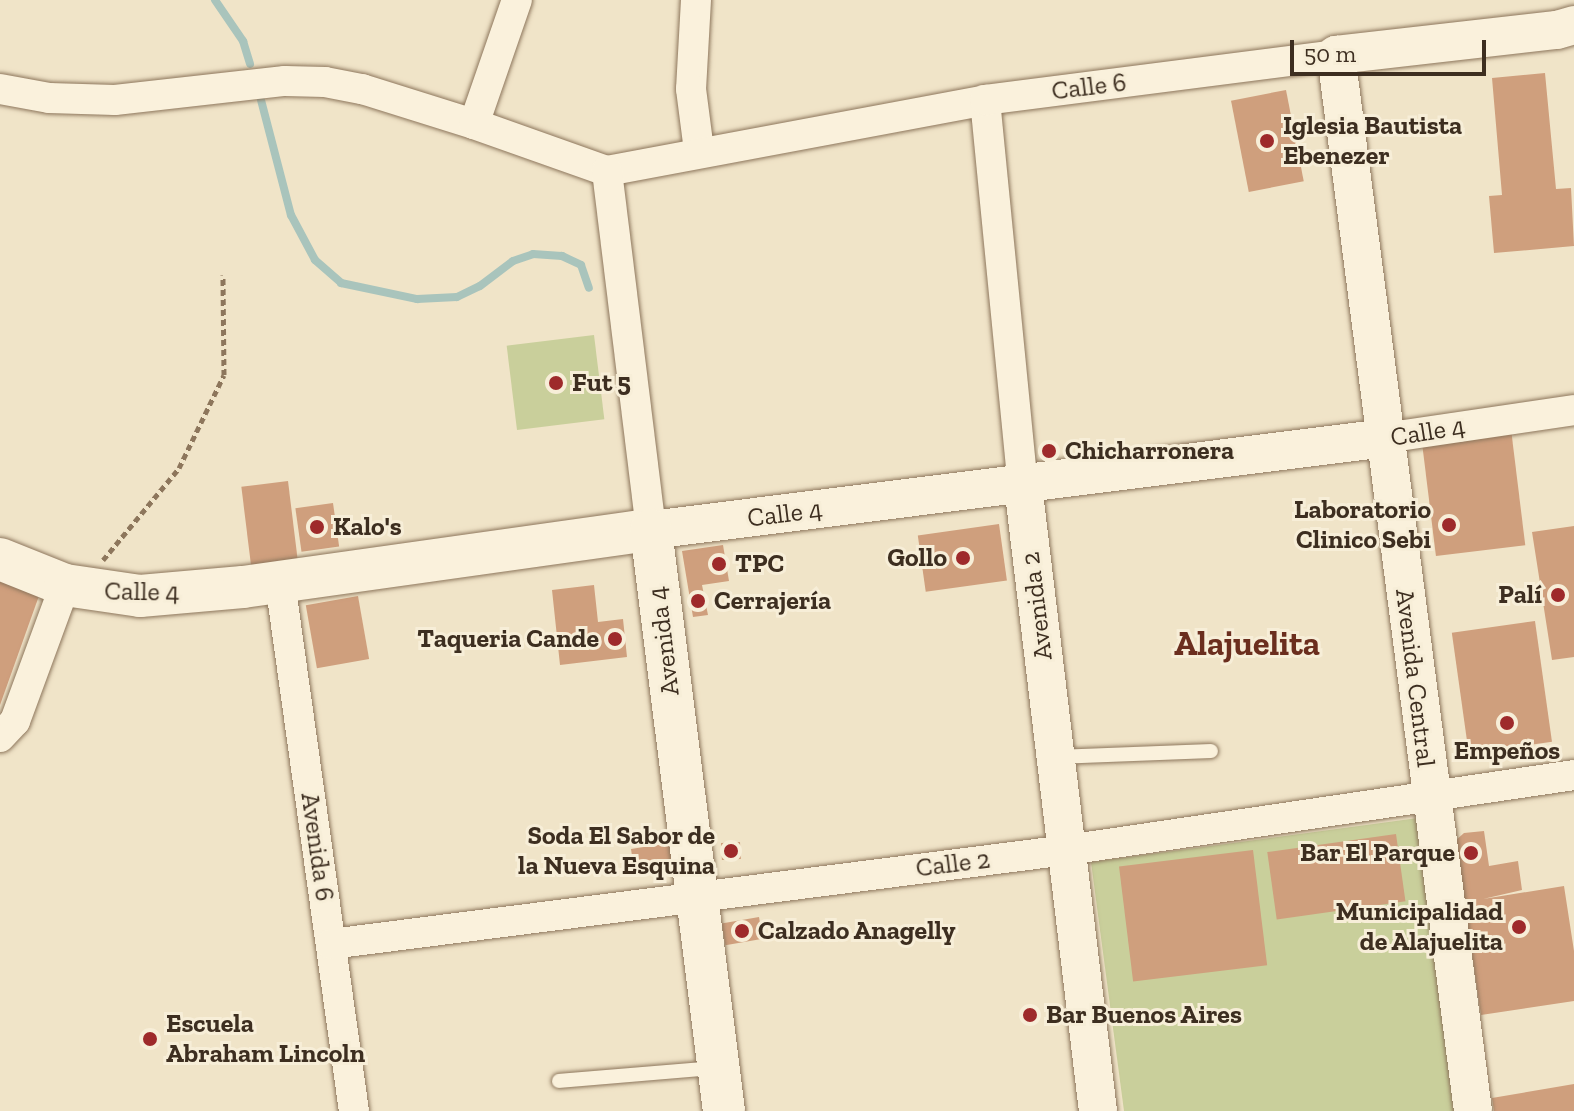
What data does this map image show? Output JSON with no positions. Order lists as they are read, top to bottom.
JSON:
{
  "streets": {
    "main road": ["Calle 4", "Avenida 4"],
    "street": [
      "Calle 6",
      "Avenida 2",
      "Avenida Central",
      "Avenida 6",
      "Calle 2"
    ]
  },
  "crossings": [
    ["Calle 6", "Avenida 2"],
    ["Calle 6", "Avenida 4"],
    ["Calle 6", "Avenida Central"],
    ["Calle 4", "Avenida 2"],
    ["Calle 4", "Avenida 4"],
    ["Calle 4", "Avenida Central"],
    ["Calle 4", "Avenida 6"],
    ["Avenida 2", "Calle 2"],
    ["Avenida 4", "Calle 2"],
    ["Avenida Central", "Calle 2"],
    ["Avenida 6", "Calle 2"]
  ],
  "districts": ["Alajuelita"],
  "places": [
    "Iglesia Bautista Ebenezer",
    "Fut 5",
    "Chicharronera",
    "Laboratorio Clinico Sebi",
    "Kalo's",
    "Gollo",
    "TPC",
    "Palí",
    "Cerrajería",
    "Taqueria Cande",
    "Empeños",
    "Soda El Sabor de la Nueva Esquina",
    "Bar El Parque",
    "Municipalidad de Alajuelita",
    "Calzado Anagelly",
    "Bar Buenos Aires",
    "Escuela Abraham Lincoln"
  ],
  "scale_bar": "50 m"
}
